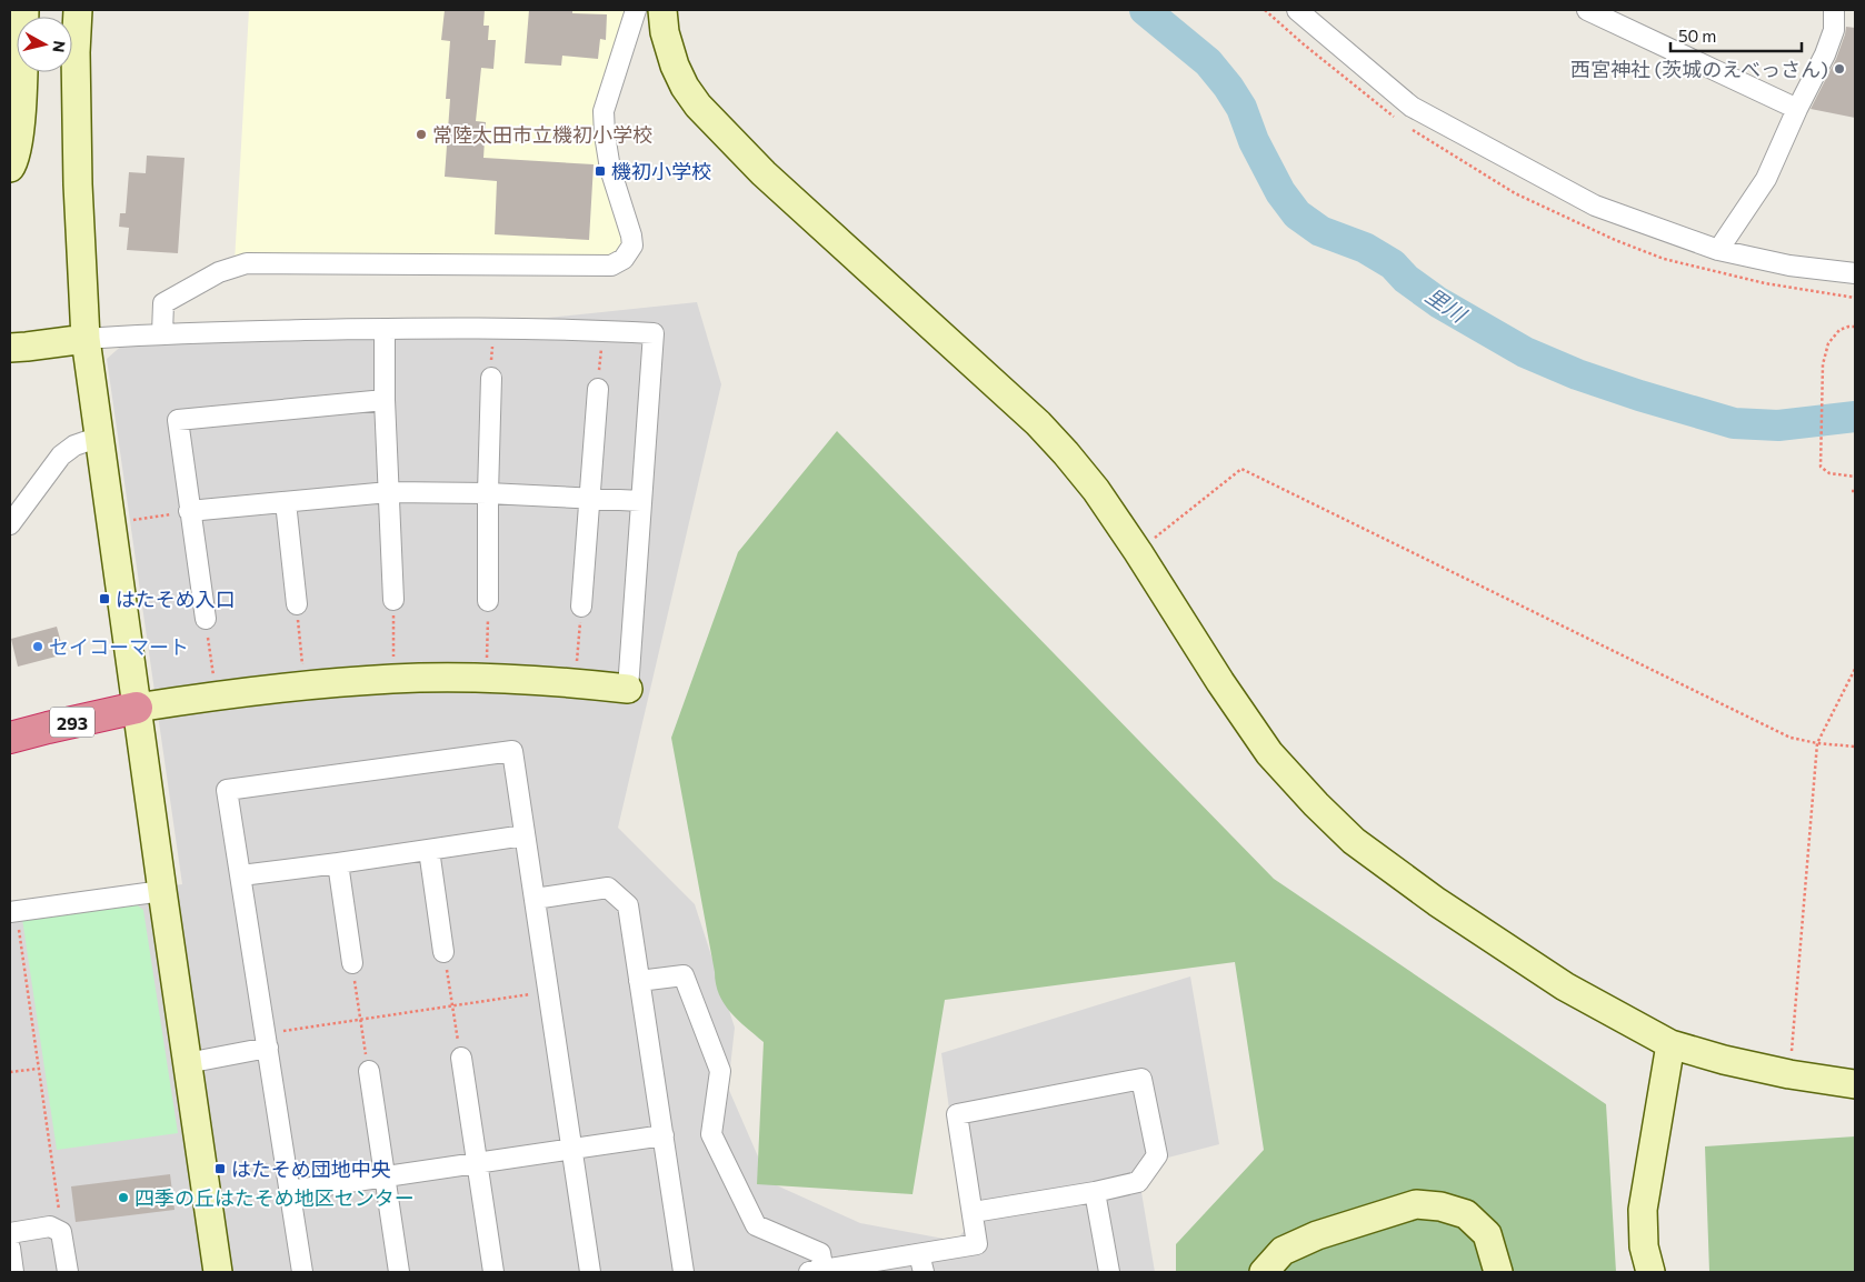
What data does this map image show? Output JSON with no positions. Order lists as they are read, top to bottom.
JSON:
{
  "streets": {
    "highway": ["293"]
  },
  "water": ["里川"],
  "places": {
    "other": [
      "西宮神社 (茨城のえべっさん)",
      "常陸太田市立機初小学校",
      "セイコーマート",
      "四季の丘はたそめ地区センター"
    ],
    "transit": ["機初小学校", "はたそめ入口", "はたそめ団地中央"]
  },
  "scale_bar": "50 m",
  "north": "right"
}
